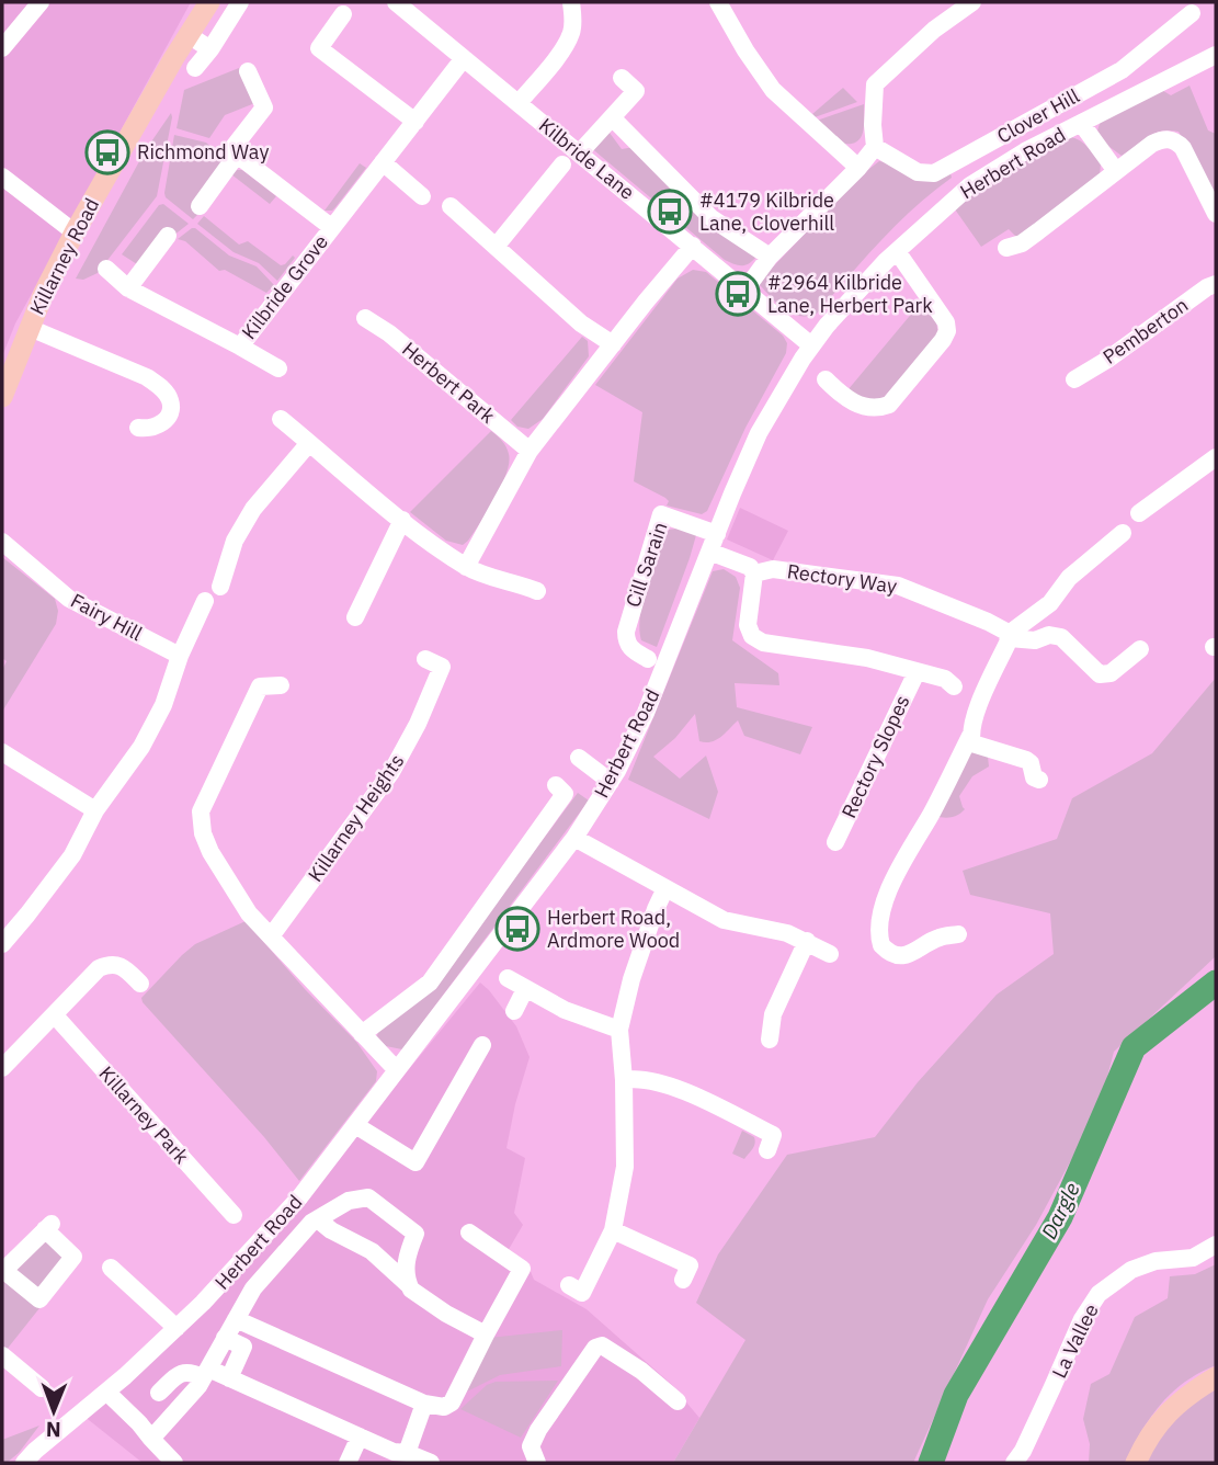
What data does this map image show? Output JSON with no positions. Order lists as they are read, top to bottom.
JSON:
{
  "streets": {
    "main road": ["Killarney Road"],
    "street": [
      "Clover Hill",
      "Kilbride Lane",
      "Herbert Road",
      "Kilbride Grove",
      "Pemberton",
      "Herbert Park",
      "Cill Sarain",
      "Rectory Way",
      "Fairy Hill",
      "Rectory Slopes",
      "Killarney Heights",
      "Killarney Park",
      "La Vallee"
    ]
  },
  "crossings": [
    ["Kilbride Lane", "Herbert Road"],
    ["Kilbride Lane", "Kilbride Grove"],
    ["Herbert Road", "Cill Sarain"],
    ["Rectory Way", "Rectory Slopes"]
  ],
  "water": ["Dargle"],
  "places": {
    "bus stop": [
      "Richmond Way",
      "#4179 Kilbride Lane, Cloverhill",
      "#2964 Kilbride Lane, Herbert Park",
      "Herbert Road, Ardmore Wood"
    ]
  },
  "north": "bottom"
}
